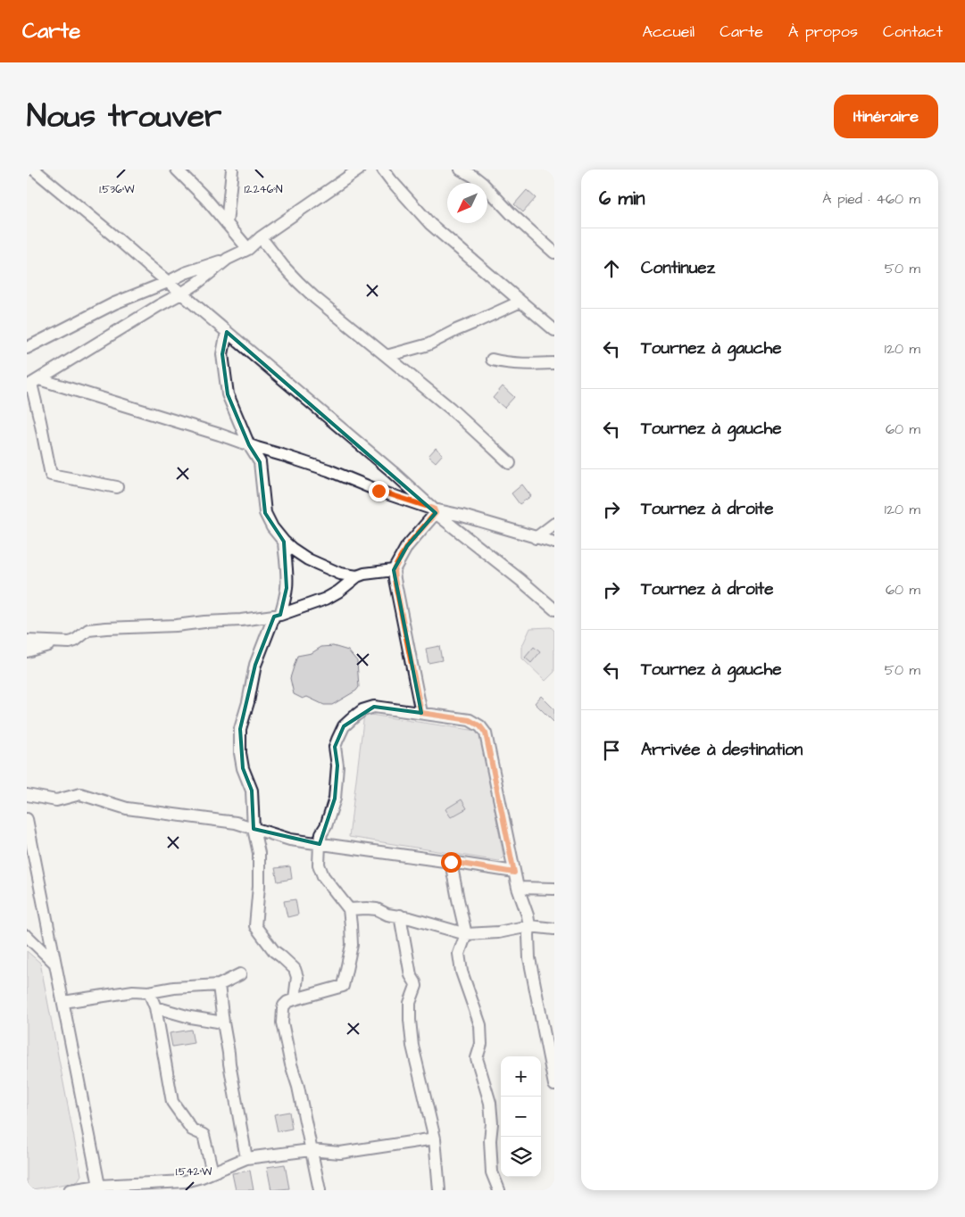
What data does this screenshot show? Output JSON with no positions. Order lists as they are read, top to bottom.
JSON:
{
  "north": "bottom left",
  "page": {
    "header": "Carte",
    "nav": [
      "Accueil",
      "Carte",
      "À propos",
      "Contact"
    ],
    "title": "Nous trouver",
    "buttons": "Itinéraire",
    "heading": ["6 min", "À pied · 460 m"],
    "list": [
      ["Continuez", "50 m"],
      ["Tournez à gauche", "120 m"],
      ["Tournez à gauche", "60 m"],
      ["Tournez à droite", "120 m"],
      ["Tournez à droite", "60 m"],
      ["Tournez à gauche", "50 m"],
      "Arrivée à destination"
    ],
    "map_buttons": ["+", "−"]
  },
  "coordinates": ["1.536°W", "12.246°N", "1.542°W"]
}
